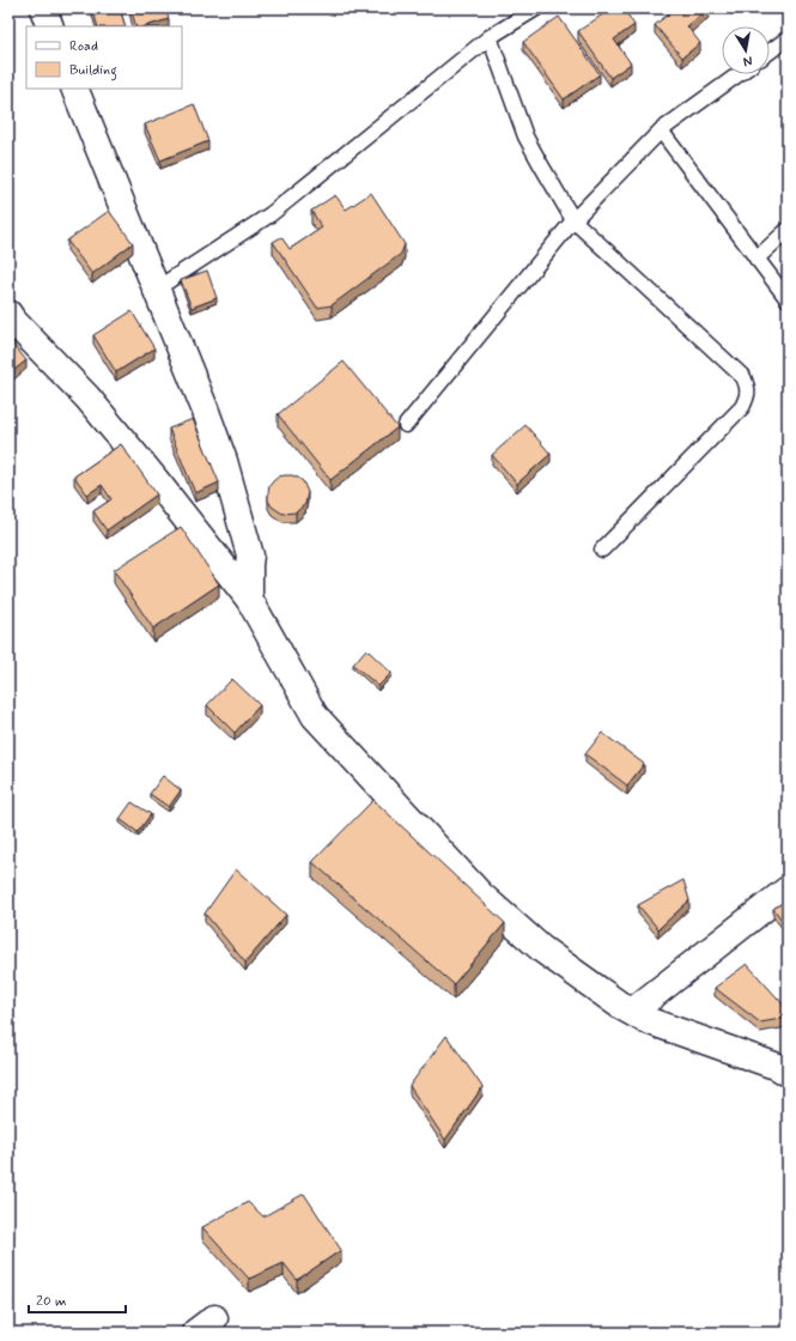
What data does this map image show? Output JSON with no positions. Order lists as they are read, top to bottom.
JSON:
{
  "legend": ["Road", "Building"],
  "scale_bar": "20 m",
  "north": "bottom"
}
